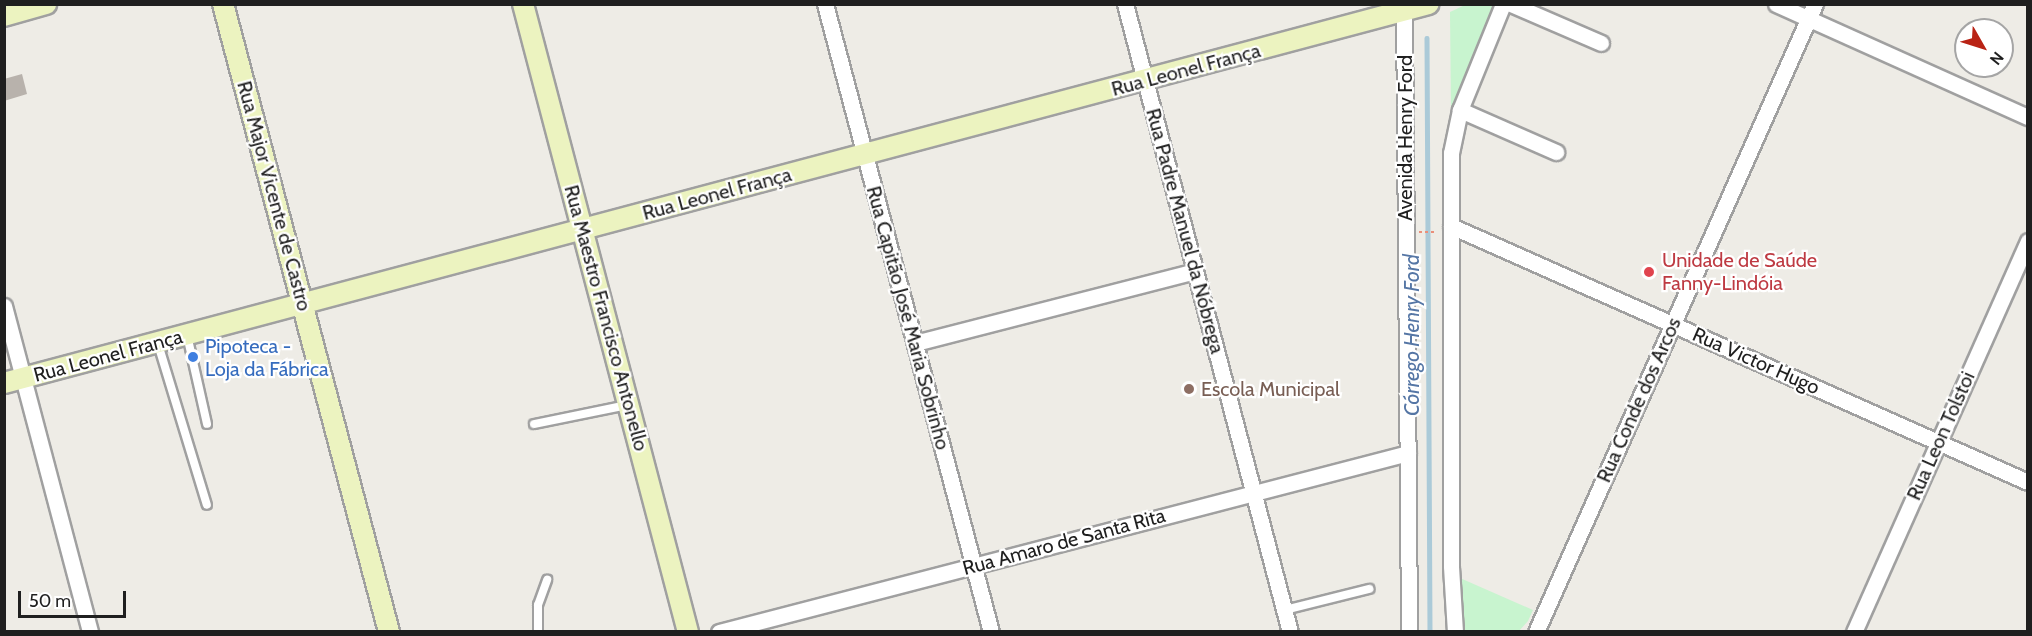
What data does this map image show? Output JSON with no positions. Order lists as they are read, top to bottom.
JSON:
{
  "streets": {
    "main road": ["Rua Leonel França", "Rua Major Vicente de Castro", "Rua Maestro Francisco Antonello"],
    "street": [
      "Avenida Henry Ford",
      "Rua Padre Manuel da Nóbrega",
      "Rua Capitão José Maria Sobrinho",
      "Rua Victor Hugo",
      "Rua Conde dos Arcos",
      "Rua Leon Tolstoi",
      "Rua Amaro de Santa Rita"
    ]
  },
  "crossings": [
    ["Rua Leonel França", "Avenida Henry Ford"],
    ["Rua Leonel França", "Rua Major Vicente de Castro"],
    ["Rua Leonel França", "Rua Padre Manuel da Nóbrega"],
    ["Rua Leonel França", "Rua Maestro Francisco Antonello"],
    ["Rua Leonel França", "Rua Capitão José Maria Sobrinho"],
    ["Avenida Henry Ford", "Rua Amaro de Santa Rita"],
    ["Rua Padre Manuel da Nóbrega", "Rua Amaro de Santa Rita"],
    ["Rua Capitão José Maria Sobrinho", "Rua Amaro de Santa Rita"],
    ["Rua Victor Hugo", "Rua Conde dos Arcos"],
    ["Rua Victor Hugo", "Rua Leon Tolstoi"]
  ],
  "water": ["Córrego Henry Ford"],
  "places": ["Unidade de Saúde Fanny-Lindóia", "Pipoteca - Loja da Fábrica", "Escola Municipal"],
  "scale_bar": "50 m",
  "north": "bottom right"
}
